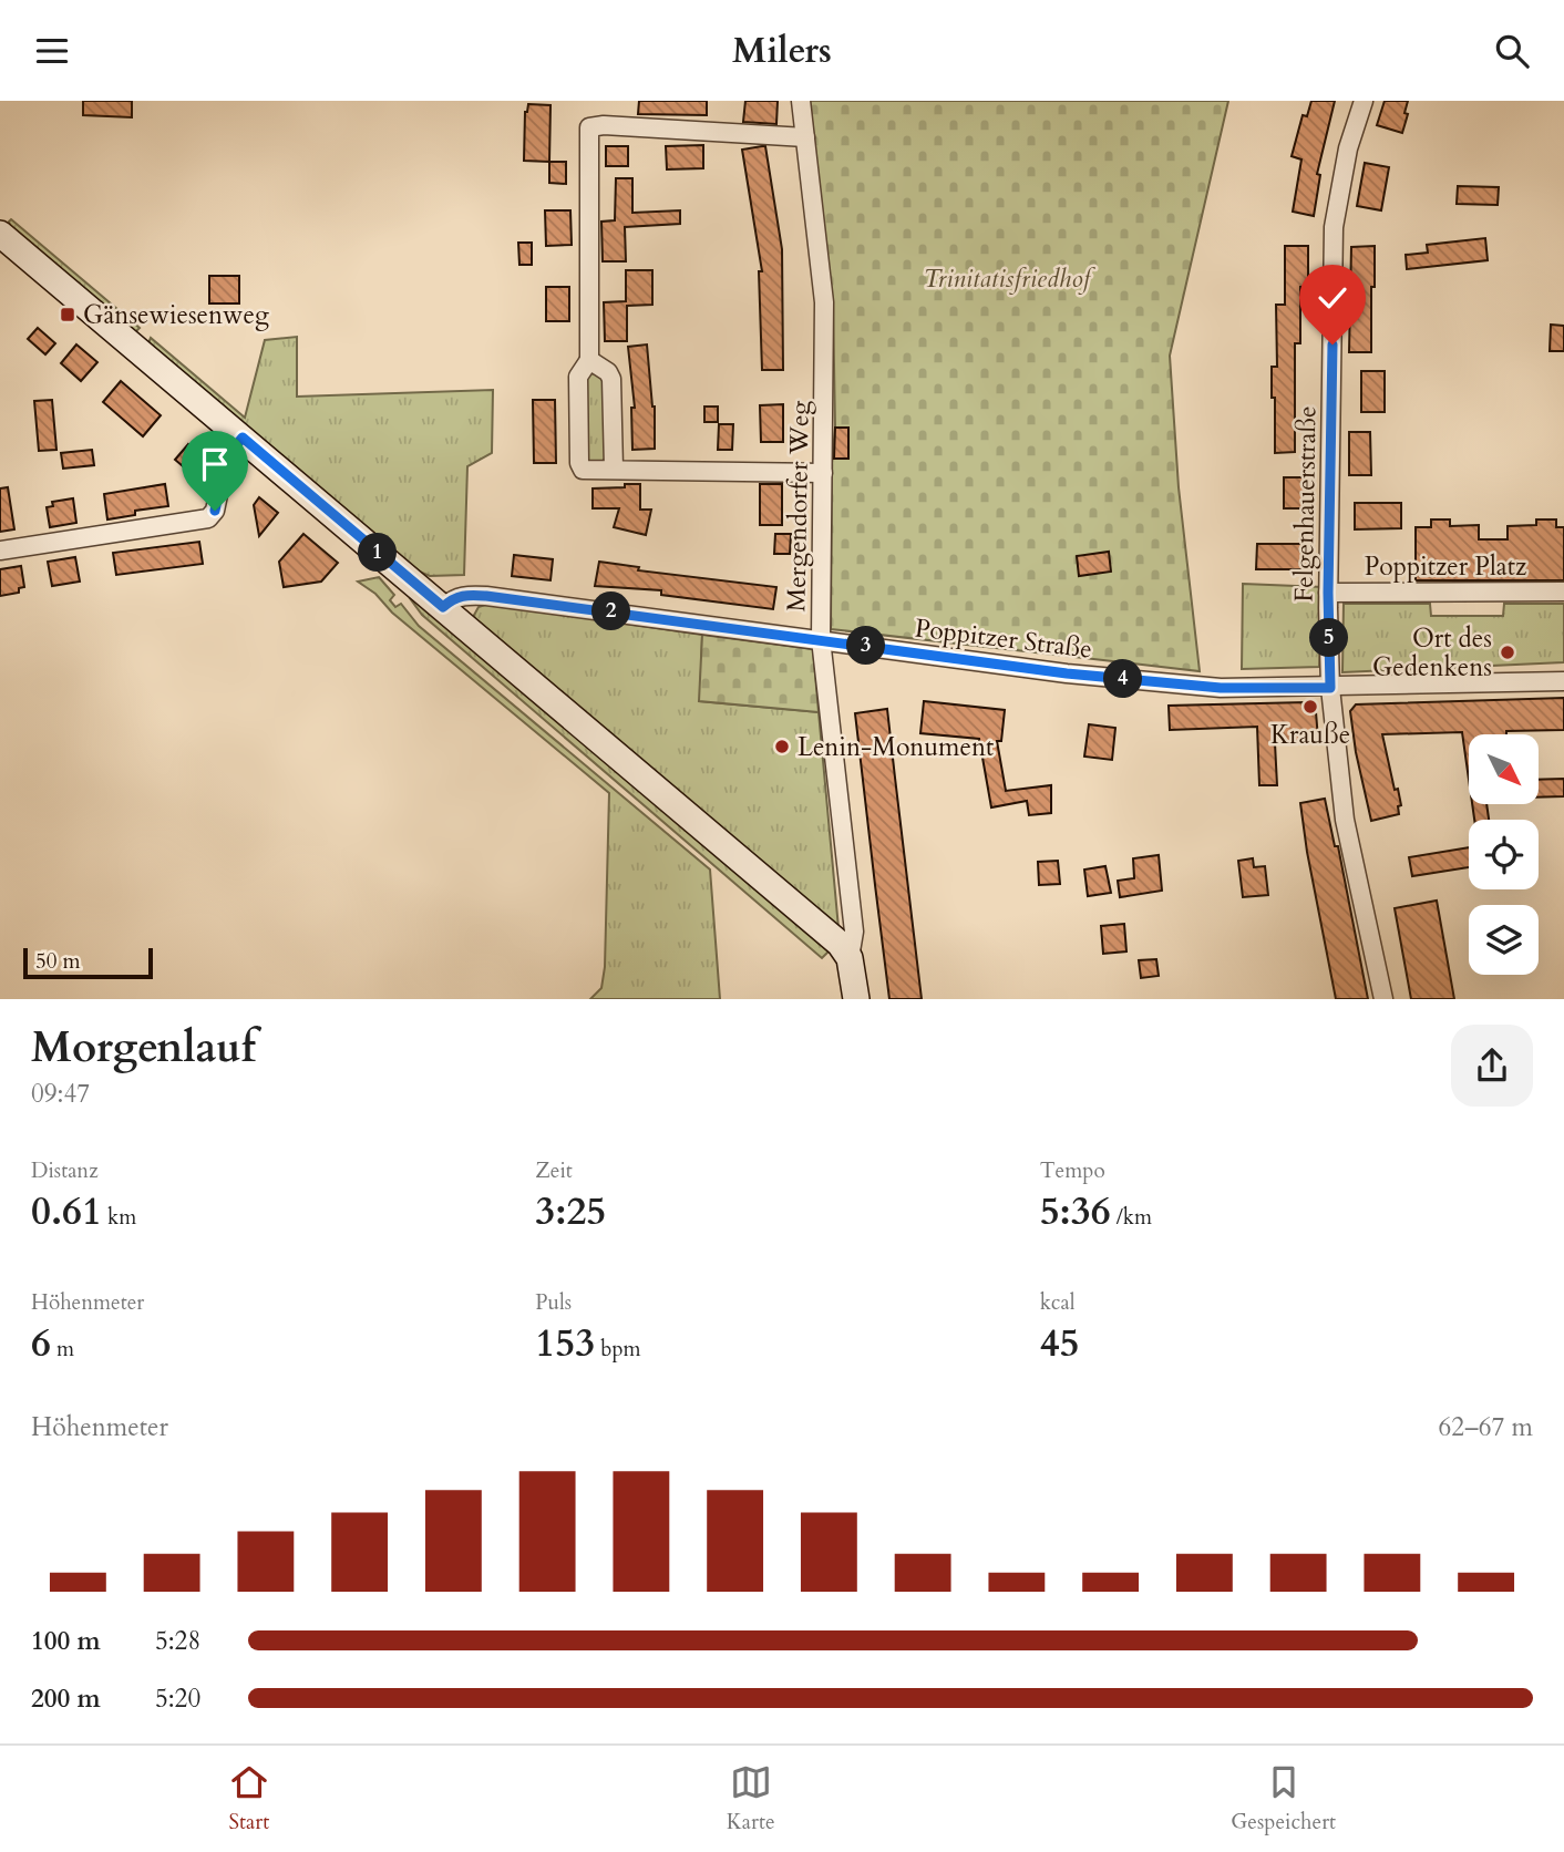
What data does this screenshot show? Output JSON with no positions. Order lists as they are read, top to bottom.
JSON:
{
  "streets": {
    "street": [
      "Felgenhauerstraße",
      "Mergendorfer Weg",
      "Poppitzer Platz",
      "Poppitzer Straße"
    ]
  },
  "crossings": [
    ["Felgenhauerstraße", "Poppitzer Platz"],
    ["Felgenhauerstraße", "Poppitzer Straße"],
    ["Mergendorfer Weg", "Poppitzer Straße"]
  ],
  "parks": ["Trinitatisfriedhof"],
  "places": {
    "transit": ["Gänsewiesenweg"],
    "other": ["Ort des Gedenkens", "Krauße", "Lenin-Monument"]
  },
  "scale_bar": "50 m",
  "north": "bottom right",
  "page": {
    "header": "Milers",
    "pins": [
      "1",
      "2",
      "5",
      "3",
      "4"
    ],
    "scale": "50 m",
    "heading": ["Morgenlauf", "09:47"],
    "stats": [
      ["Distanz", "0.61 km"],
      ["Zeit", "3:25"],
      ["Tempo", "5:36 /km"],
      ["Höhenmeter", "6 m"],
      ["Puls", "153 bpm"],
      ["kcal", "45"]
    ],
    "chart": ["Höhenmeter", "62–67 m"],
    "list": [
      {
        "name": "100 m",
        "note": "5:28"
      },
      {
        "name": "200 m",
        "note": "5:20"
      }
    ],
    "tabs": ["Start", "Karte", "Gespeichert"]
  }
}
